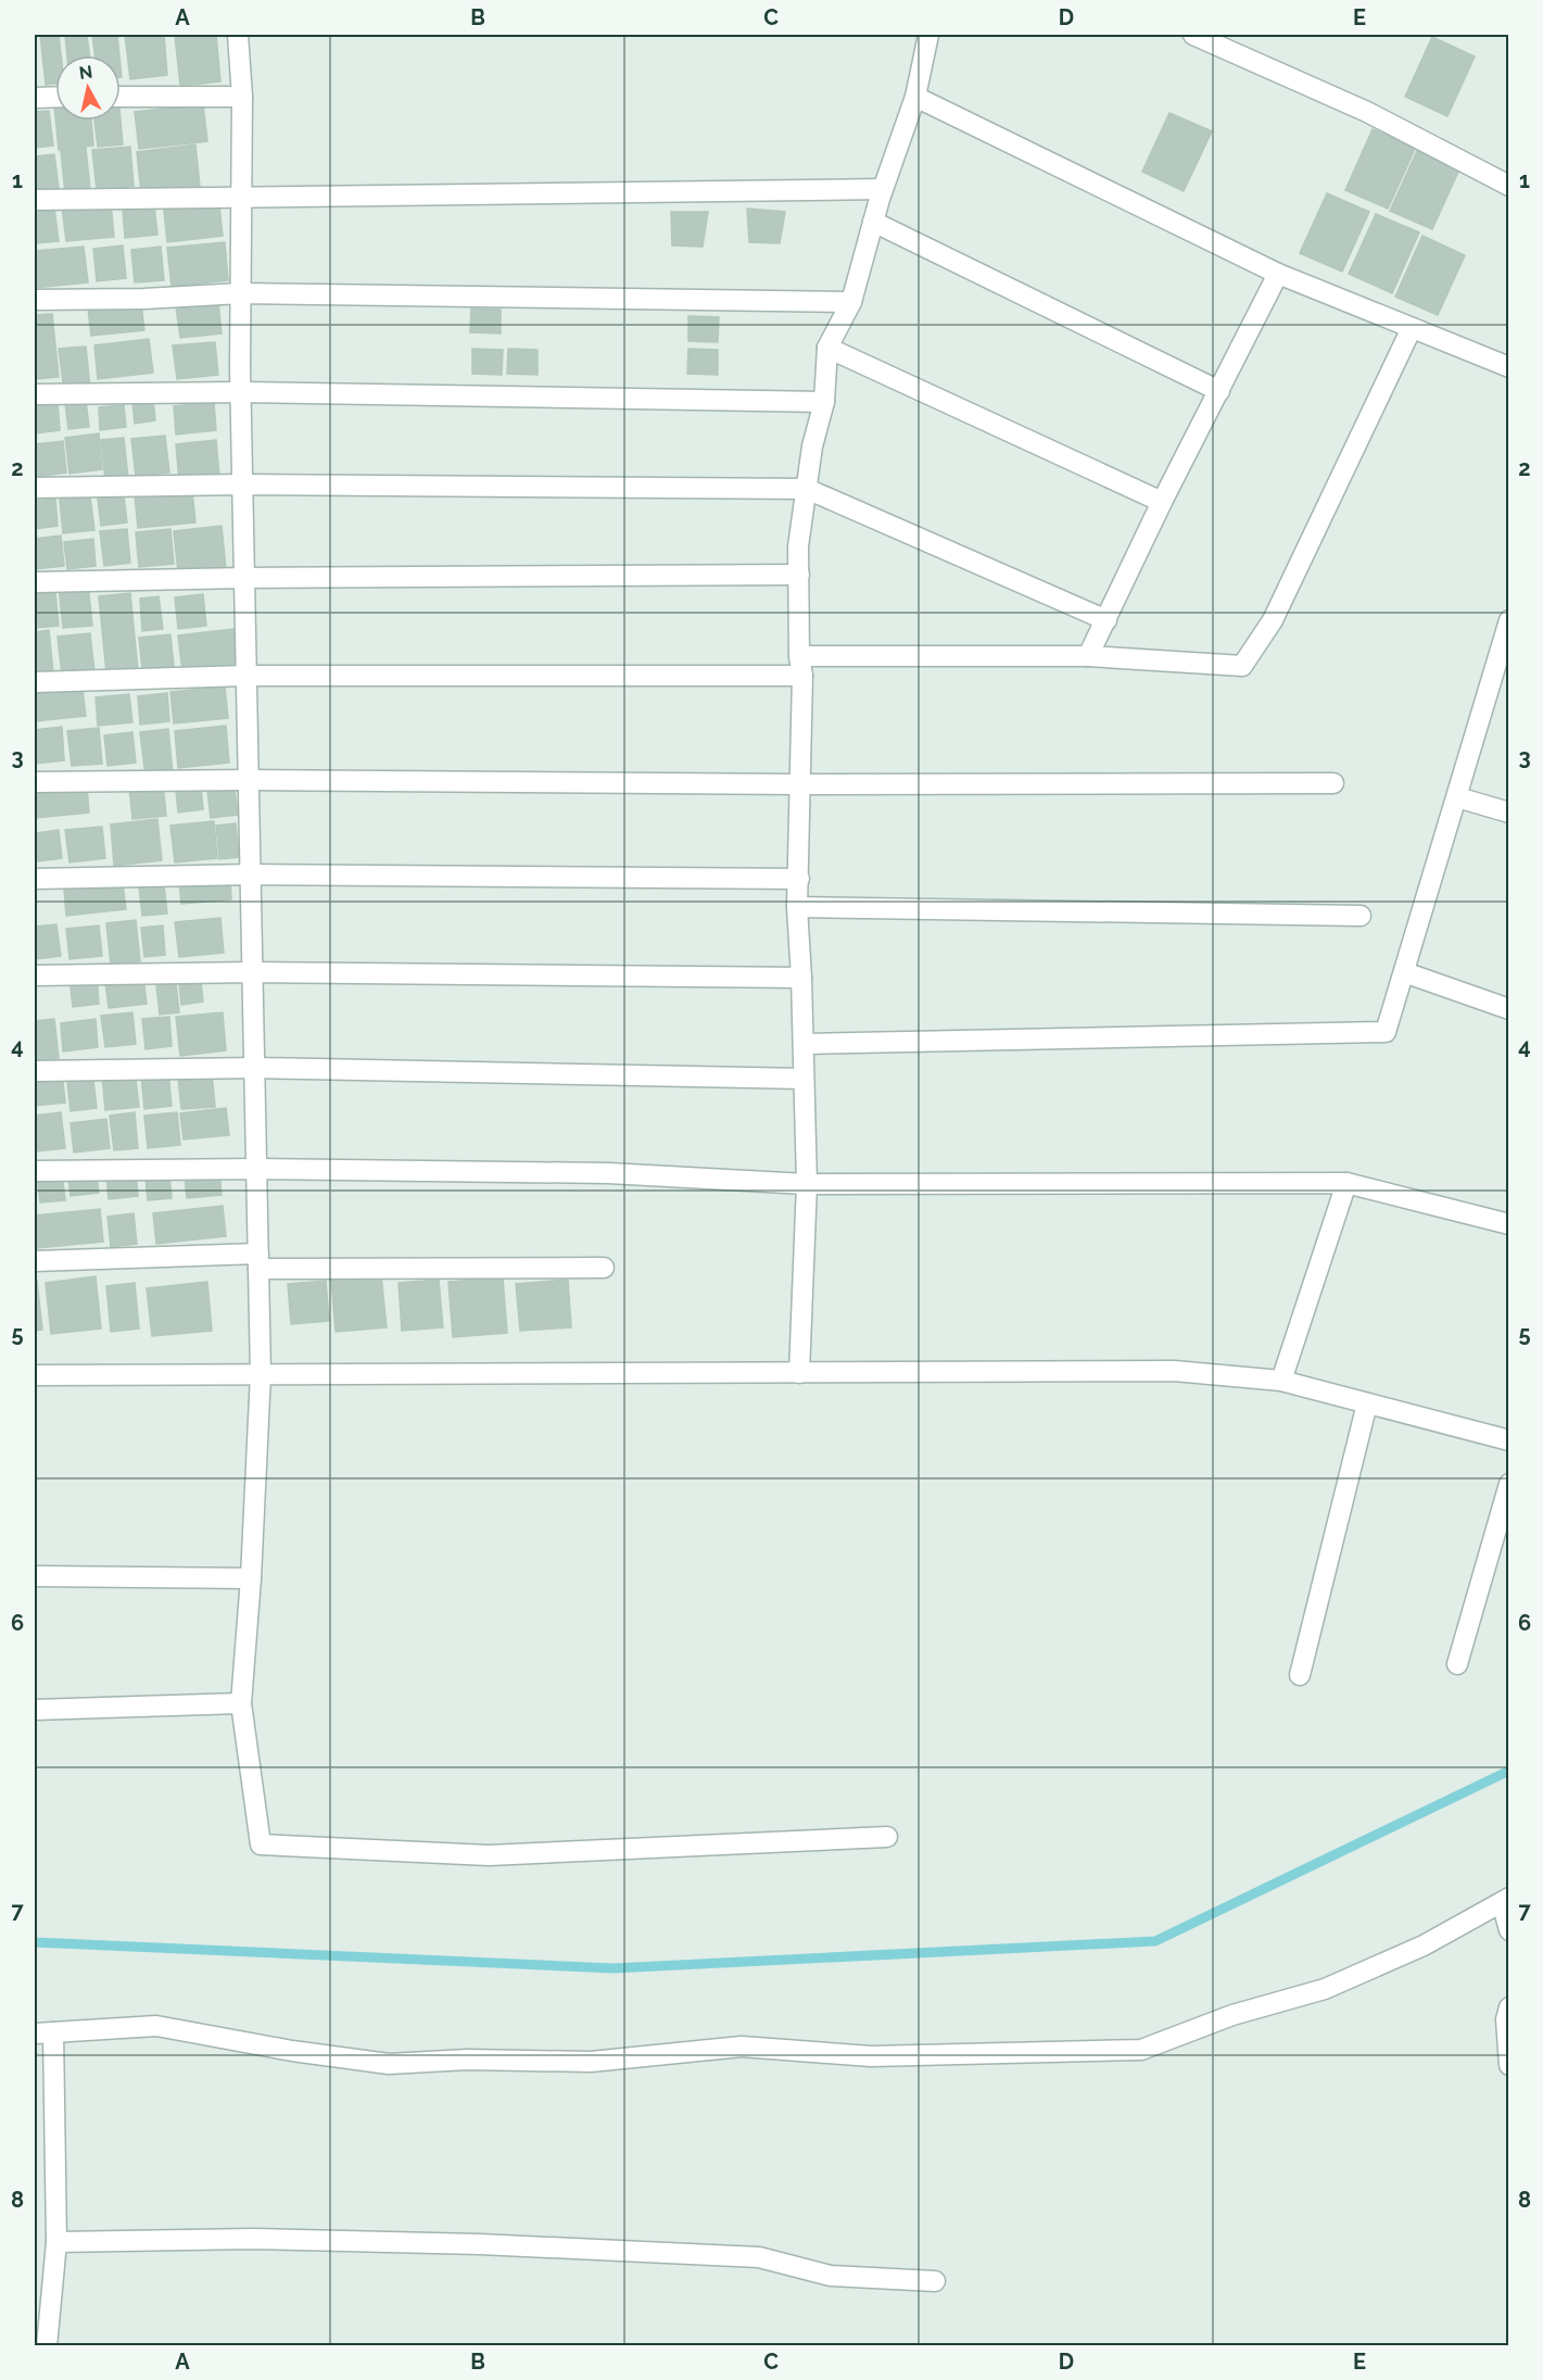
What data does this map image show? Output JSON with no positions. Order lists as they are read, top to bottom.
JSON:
{
  "north": "top",
  "grid": {
    "columns": [
      "A",
      "B",
      "C",
      "D",
      "E"
    ],
    "rows": [
      "1",
      "2",
      "3",
      "4",
      "5",
      "6",
      "7",
      "8"
    ]
  }
}
